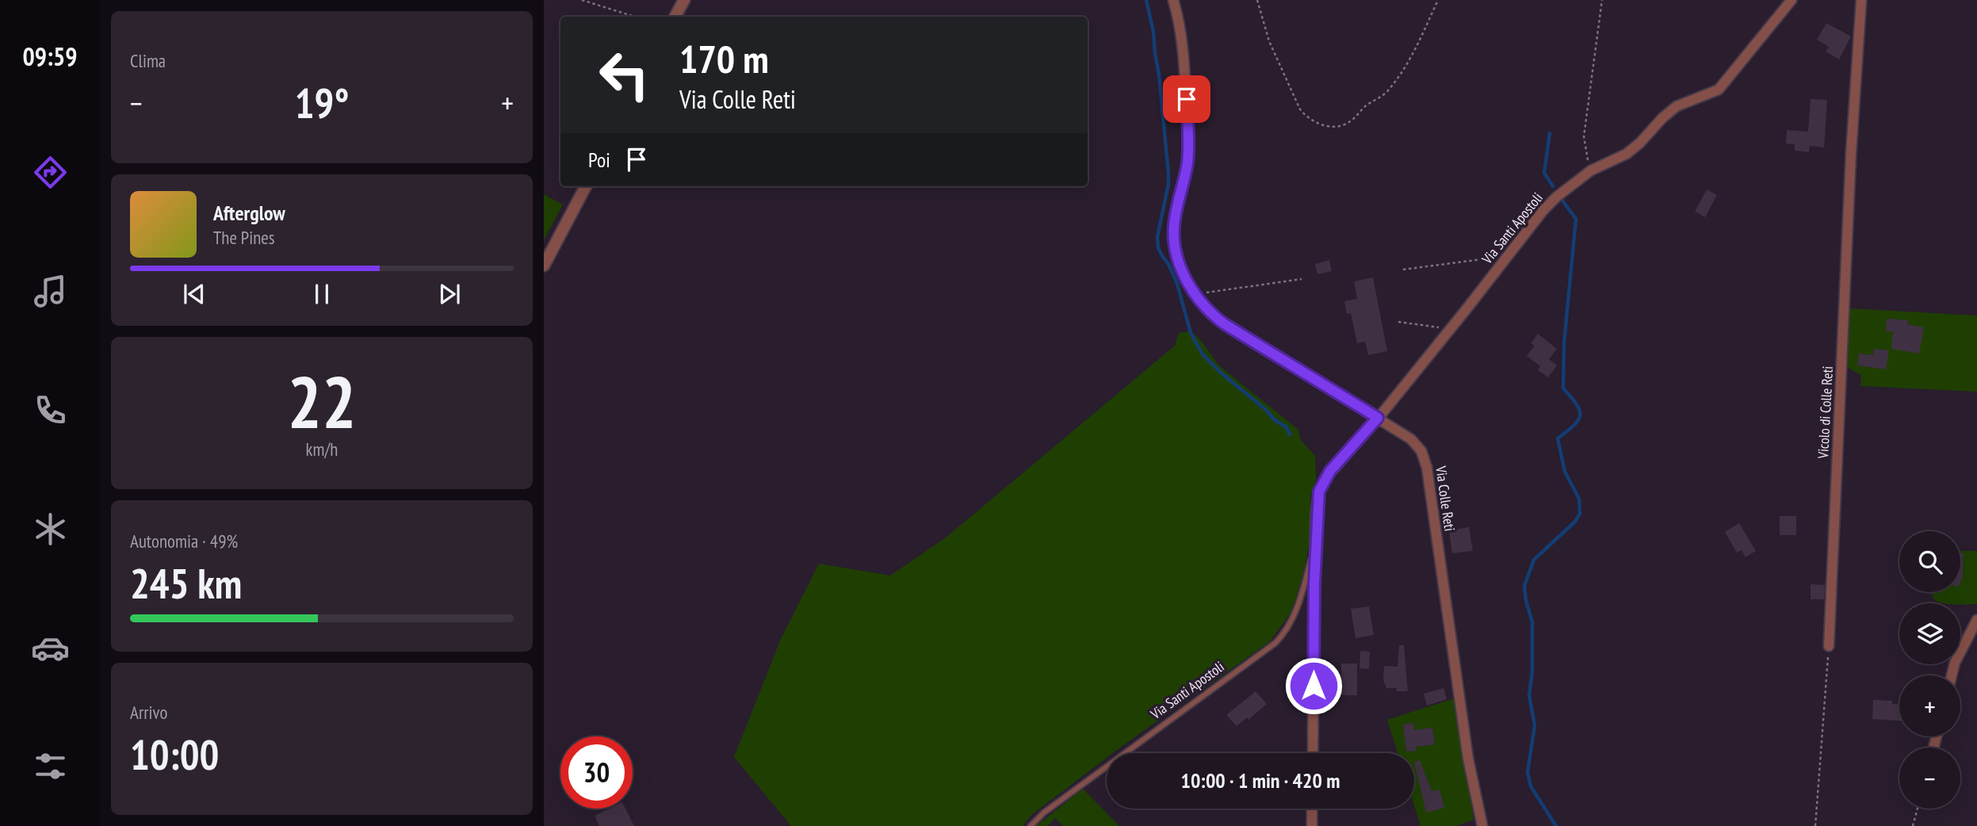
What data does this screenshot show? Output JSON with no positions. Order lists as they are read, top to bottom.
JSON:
{
  "streets": {
    "street": ["Via Santi Apostoli", "Vicolo di Colle Reti", "Via Colle Reti"]
  },
  "crossings": [
    ["Via Santi Apostoli", "Via Colle Reti"]
  ],
  "page": {
    "tabs": "09:59",
    "tile": [
      "Clima",
      ["22", "km/h"],
      ["Autonomia · 49%", "245 km"],
      ["Arrivo", "10:00"]
    ],
    "turn": ["170 m", "Via Colle Reti"],
    "heat": ["−", "19°", "+"],
    "then": "Poi",
    "song": ["Afterglow", "The Pines"],
    "map_buttons": ["+", "−"],
    "limit": "30",
    "trip": "10:00 · 1 min · 420 m"
  }
}
